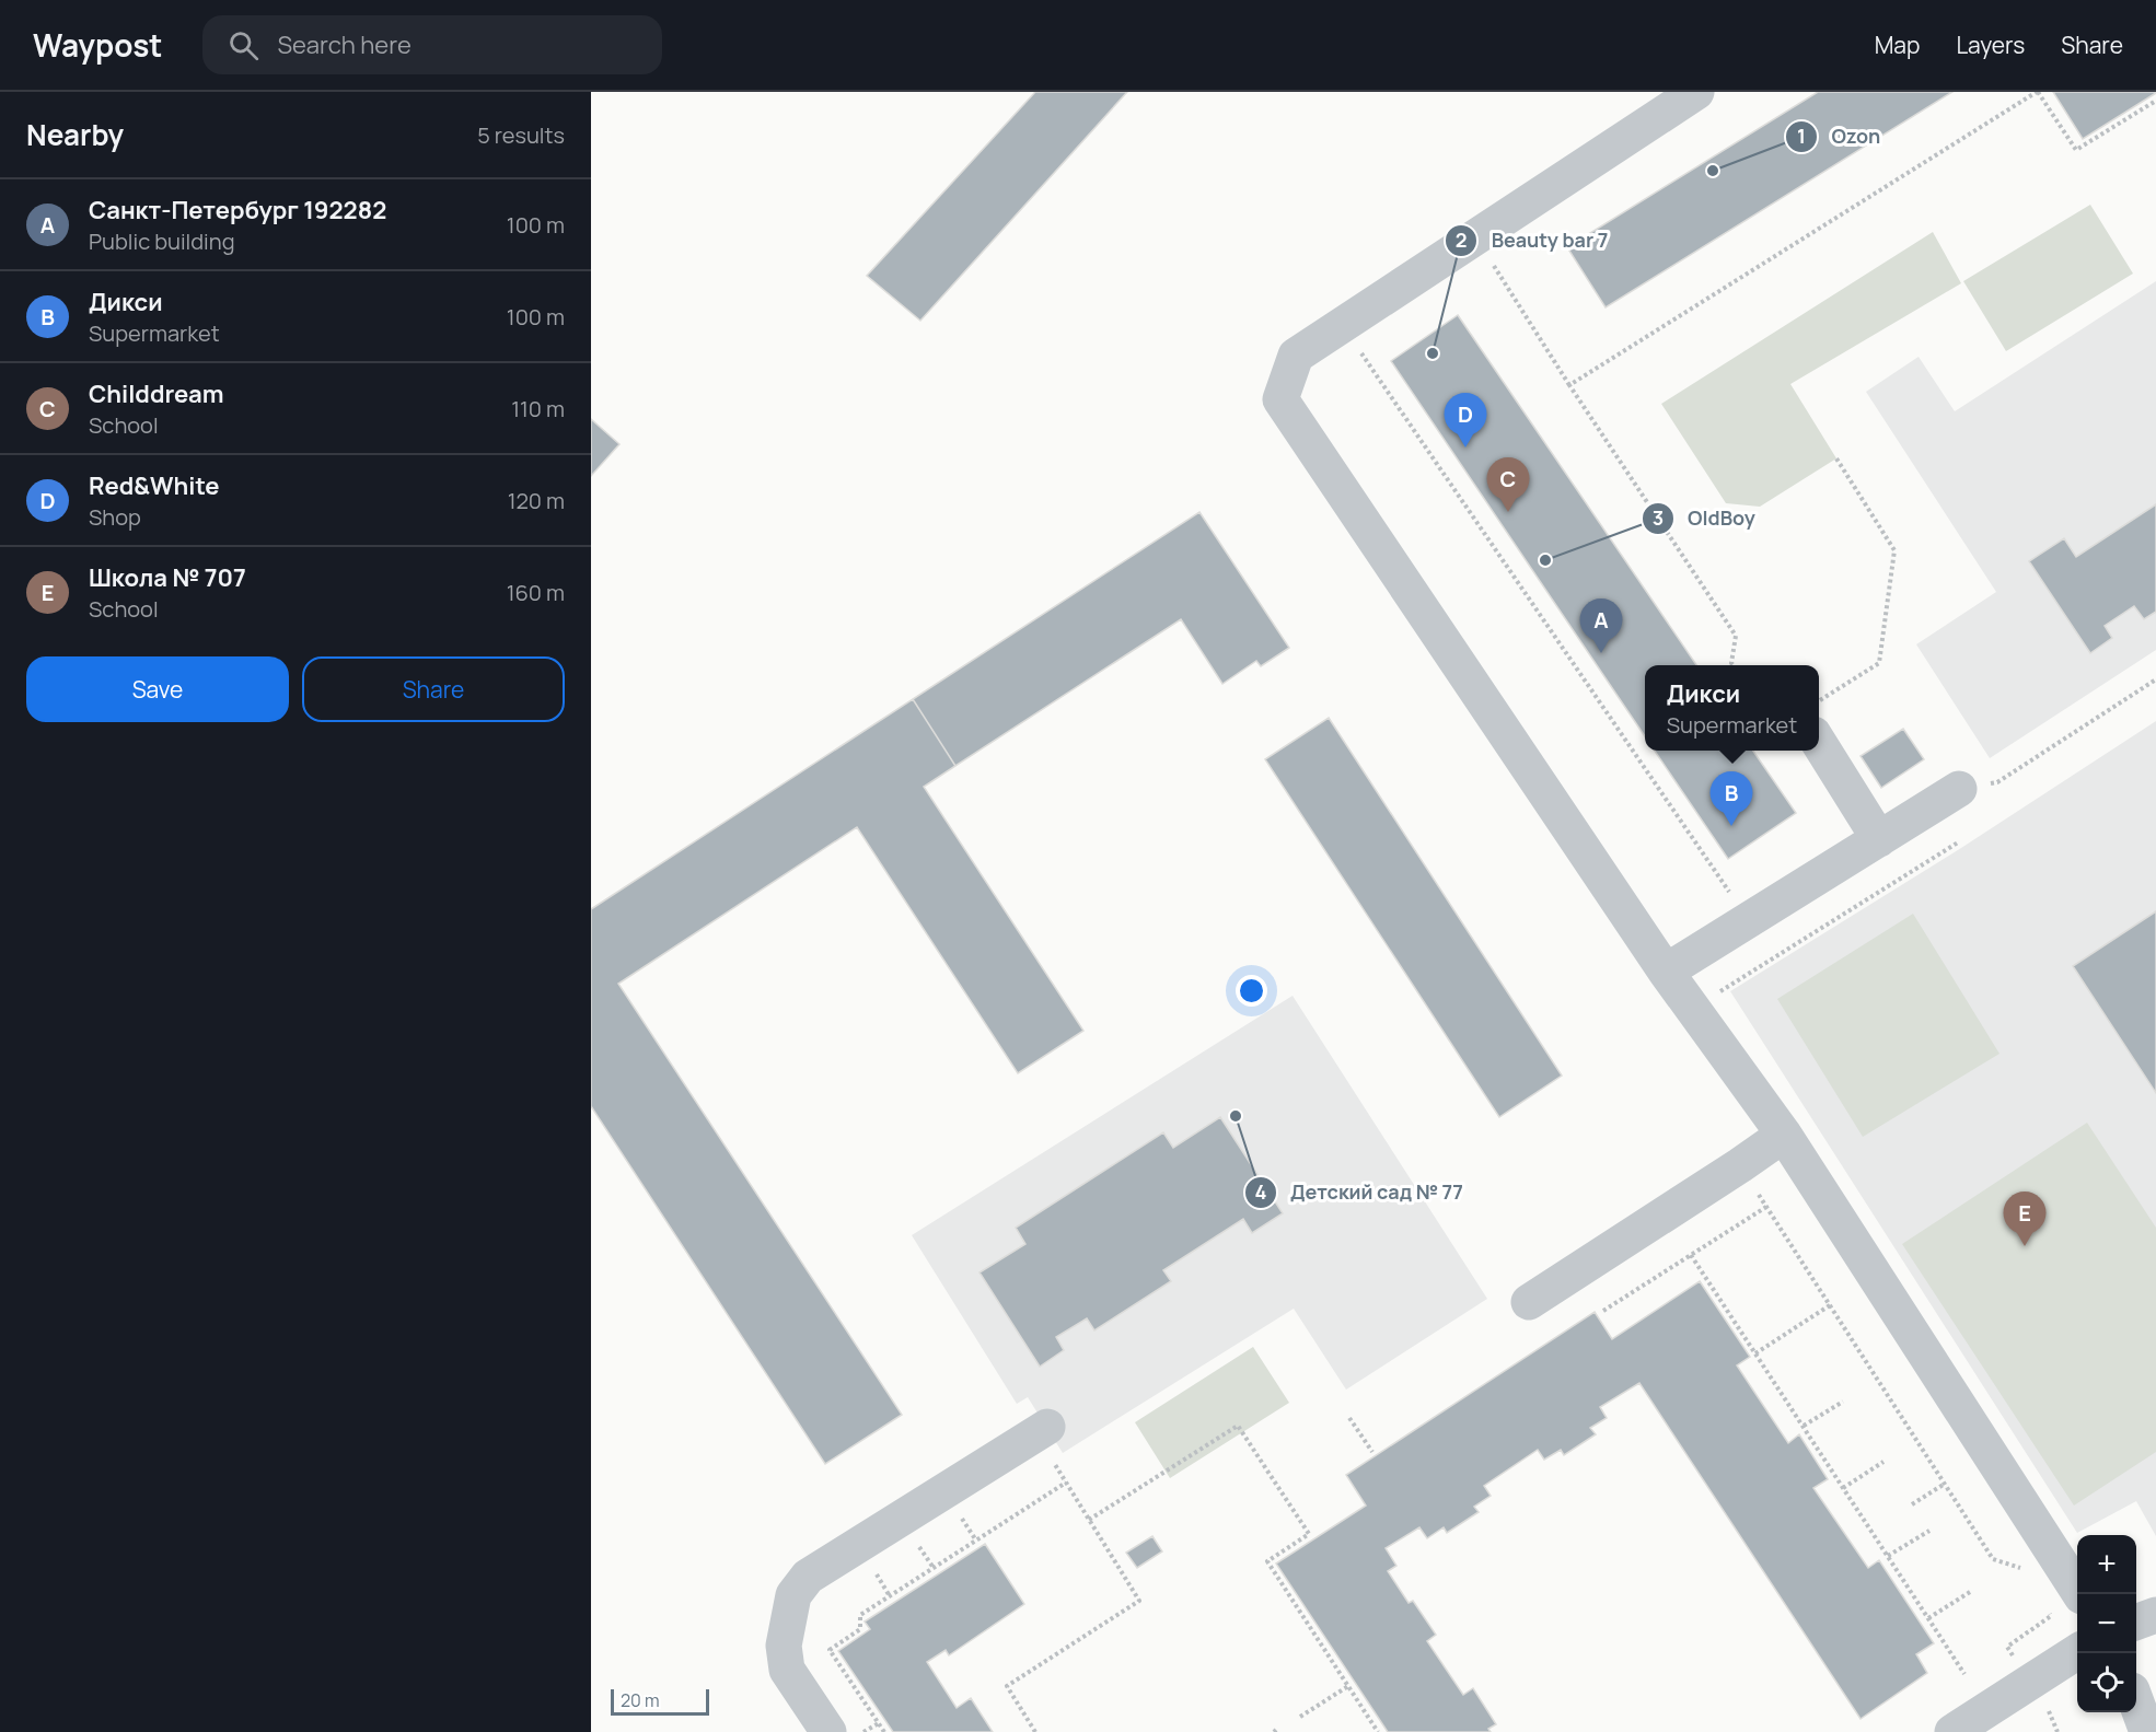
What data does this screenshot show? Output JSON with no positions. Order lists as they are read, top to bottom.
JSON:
{
  "places": [
    "Ozon",
    "Beauty bar 7",
    "OldBoy",
    "Детский сад № 77"
  ],
  "scale_bar": "20 m",
  "page": {
    "header": "Waypost",
    "search": "Search here",
    "nav": ["Map", "Layers", "Share"],
    "heading": ["Nearby", "5 results"],
    "list": [
      {
        "mark": "A",
        "name": "Санкт-Петербург 192282",
        "note": "Public building",
        "value": "100 m"
      },
      {
        "mark": "B",
        "name": "Дикси",
        "note": "Supermarket",
        "value": "100 m"
      },
      {
        "mark": "C",
        "name": "Childdream",
        "note": "School",
        "value": "110 m"
      },
      {
        "mark": "D",
        "name": "Red&White",
        "note": "Shop",
        "value": "120 m"
      },
      {
        "mark": "E",
        "name": "Школа № 707",
        "note": "School",
        "value": "160 m"
      }
    ],
    "pins": [
      "D",
      "C",
      "A",
      "B",
      "E"
    ],
    "buttons": ["Save", "Share"],
    "popup": ["Дикси", "Supermarket"],
    "map_buttons": ["+", "−"],
    "scale": "20 m"
  }
}
